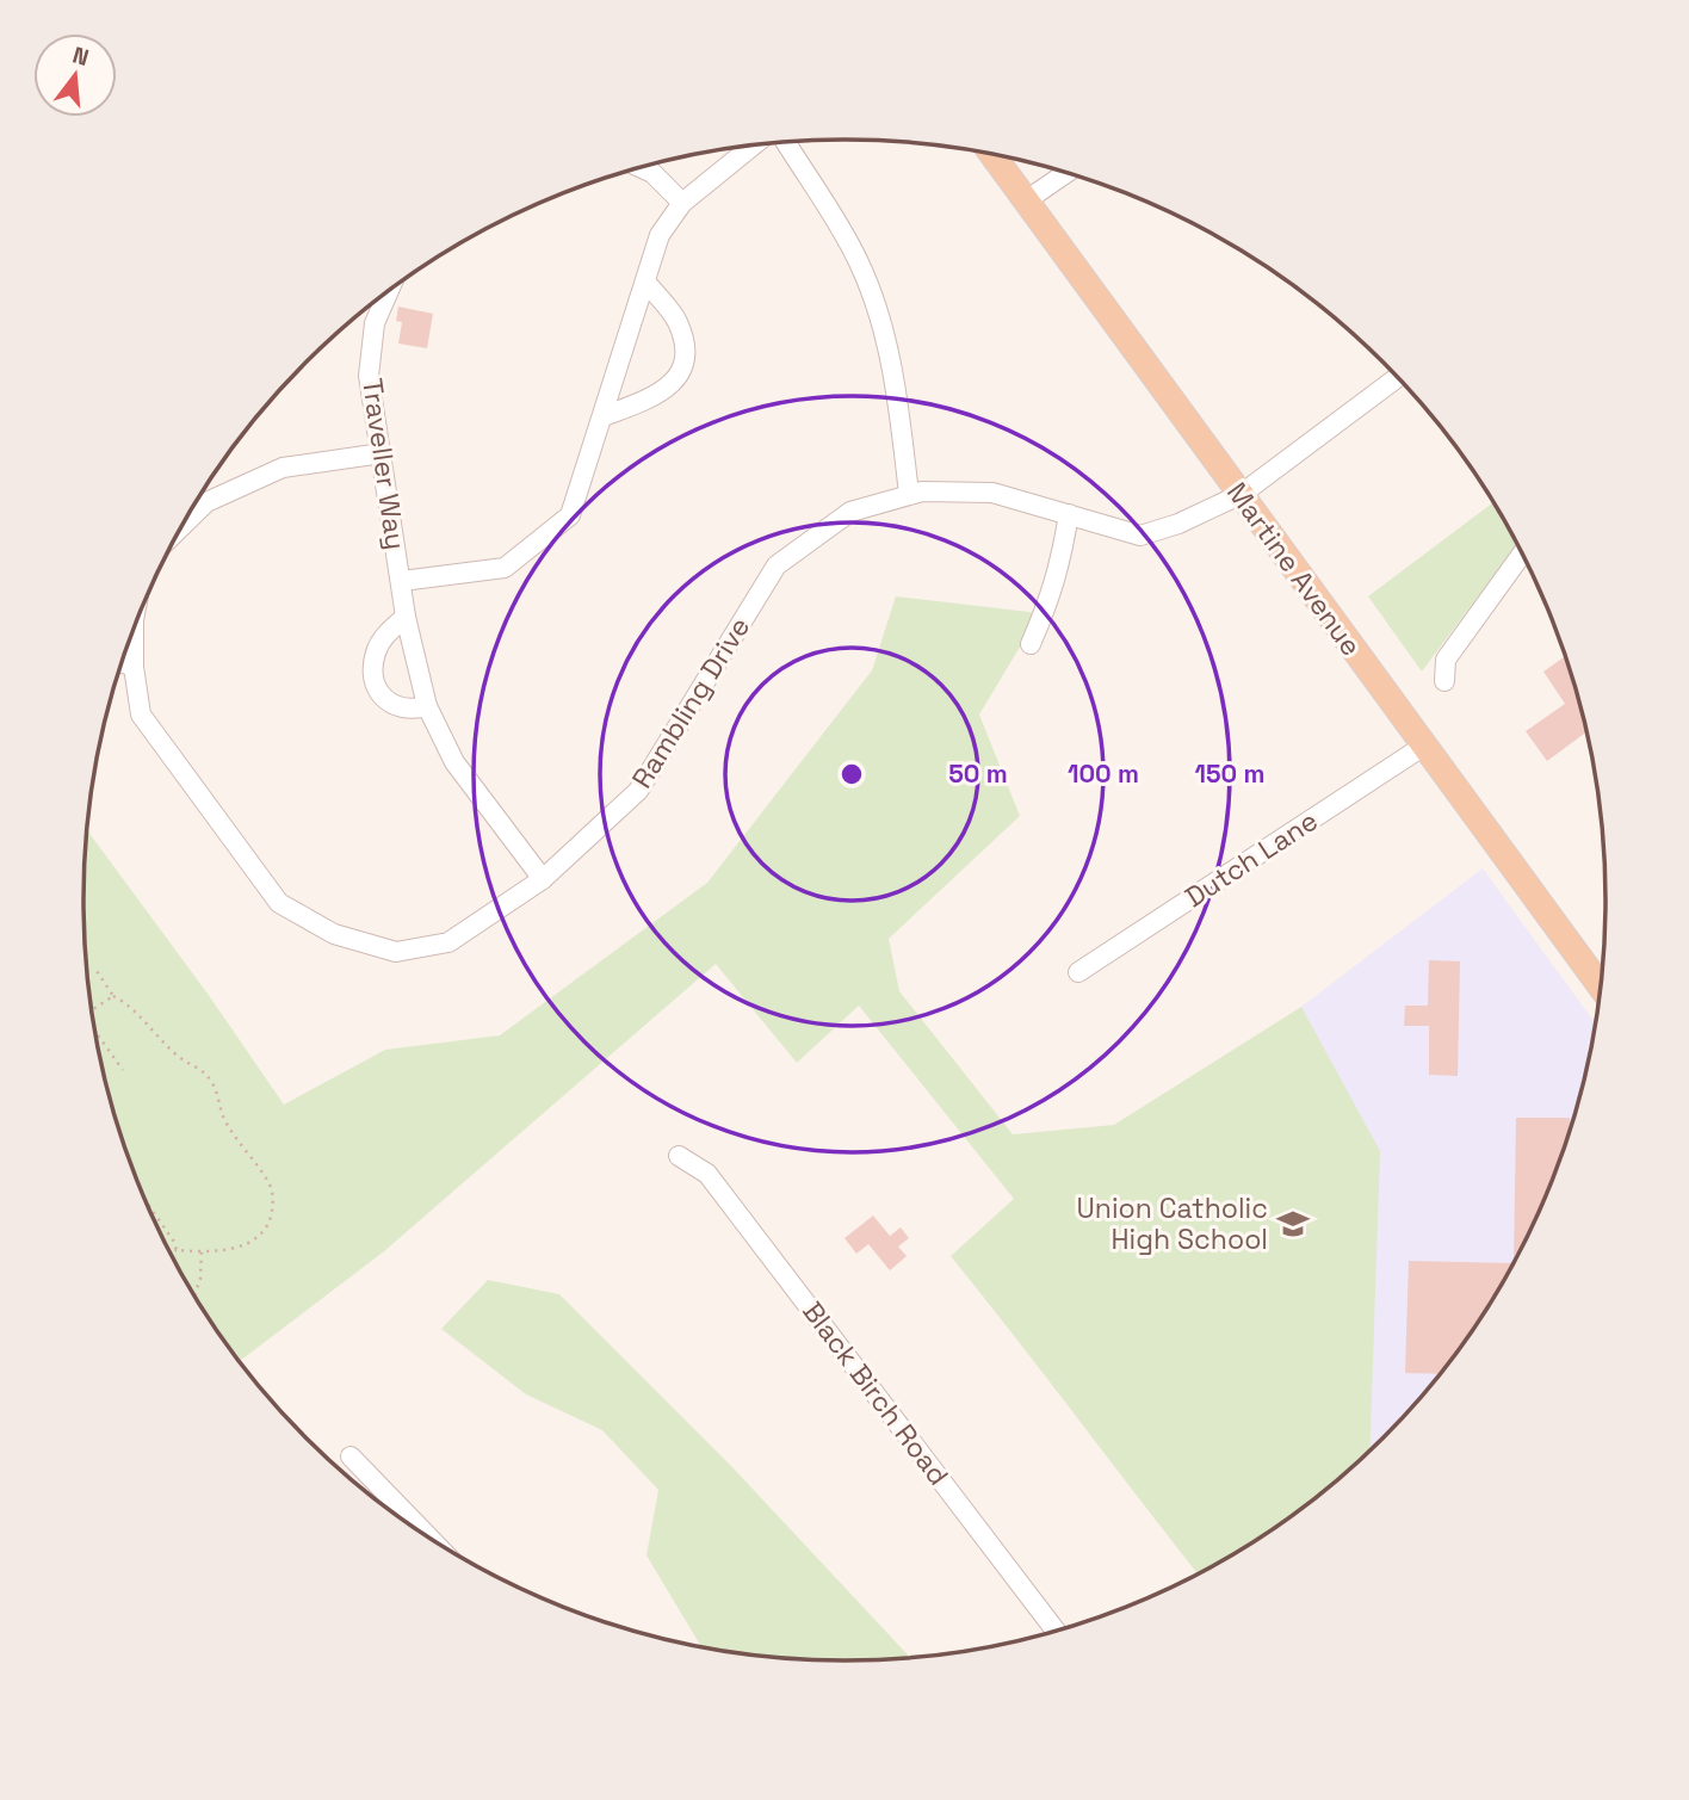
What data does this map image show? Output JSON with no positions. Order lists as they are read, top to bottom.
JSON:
{
  "streets": {
    "main road": ["Martine Avenue"],
    "street": [
      "Traveller Way",
      "Rambling Drive",
      "Dutch Lane",
      "Black Birch Road"
    ]
  },
  "crossings": [
    ["Traveller Way", "Rambling Drive"],
    ["Martine Avenue", "Rambling Drive"],
    ["Martine Avenue", "Dutch Lane"]
  ],
  "places": {
    "school or university": ["Union Catholic High School"]
  },
  "north": "top",
  "rings": ["50 m", "100 m", "150 m"]
}
